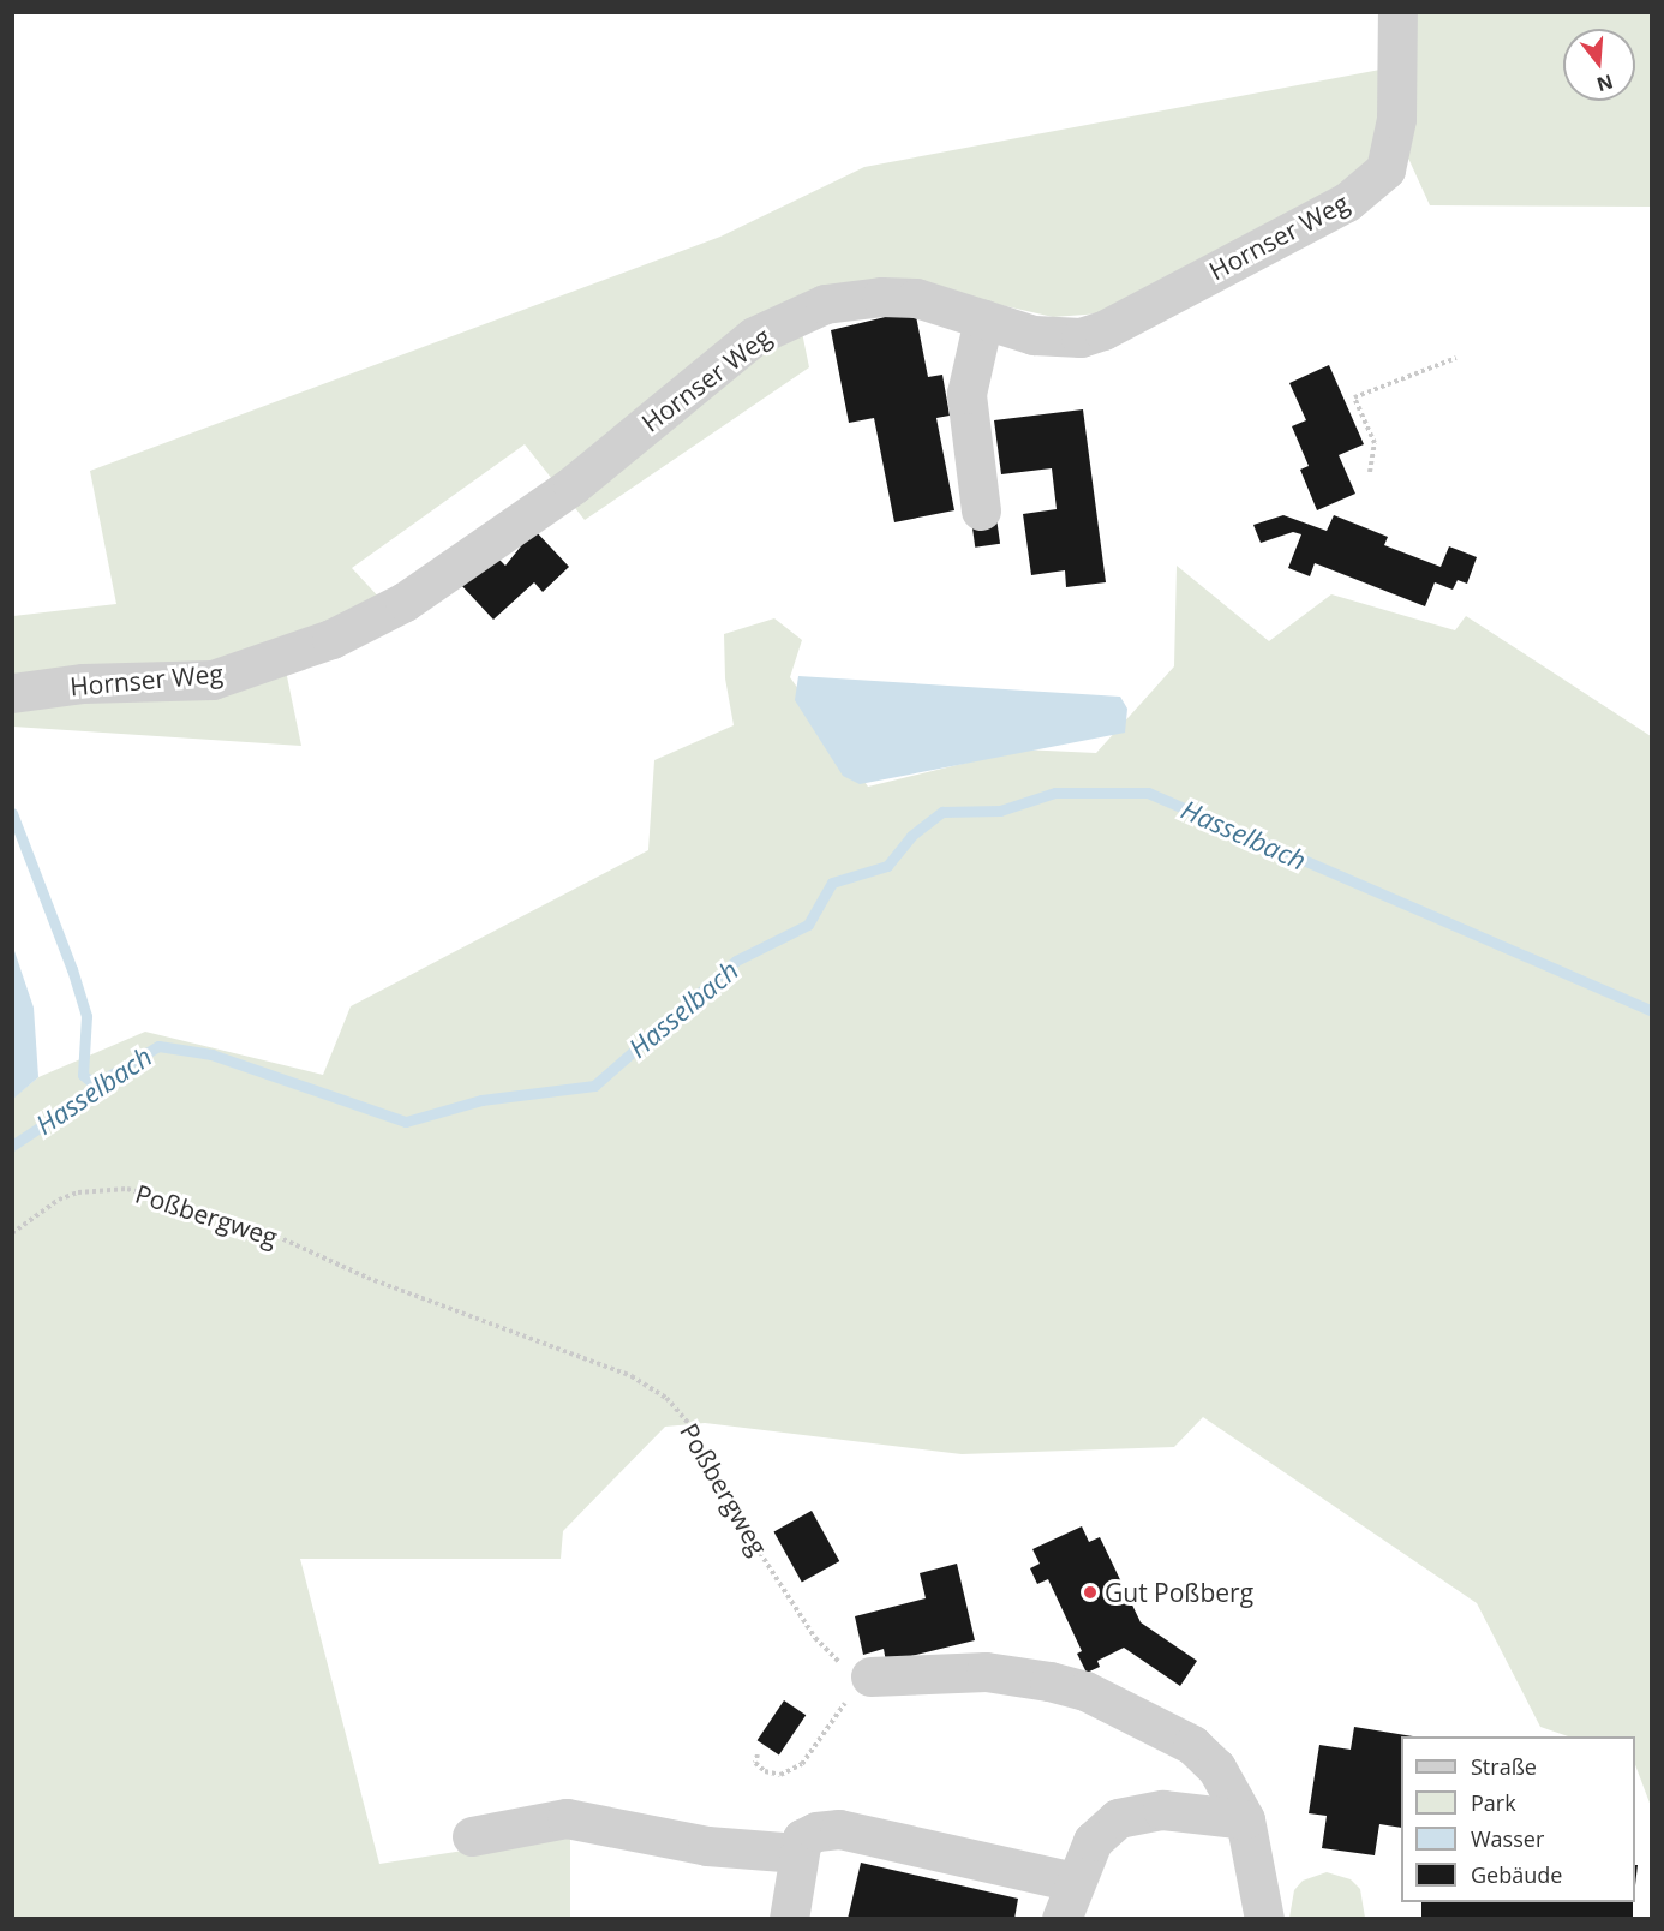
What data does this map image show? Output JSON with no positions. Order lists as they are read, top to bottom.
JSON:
{
  "streets": {
    "street": ["Hornser Weg"],
    "path": ["Poßbergweg"]
  },
  "water": ["Hasselbach"],
  "places": ["Gut Poßberg"],
  "legend": [
    "Straße",
    "Park",
    "Wasser",
    "Gebäude"
  ],
  "north": "bottom"
}
